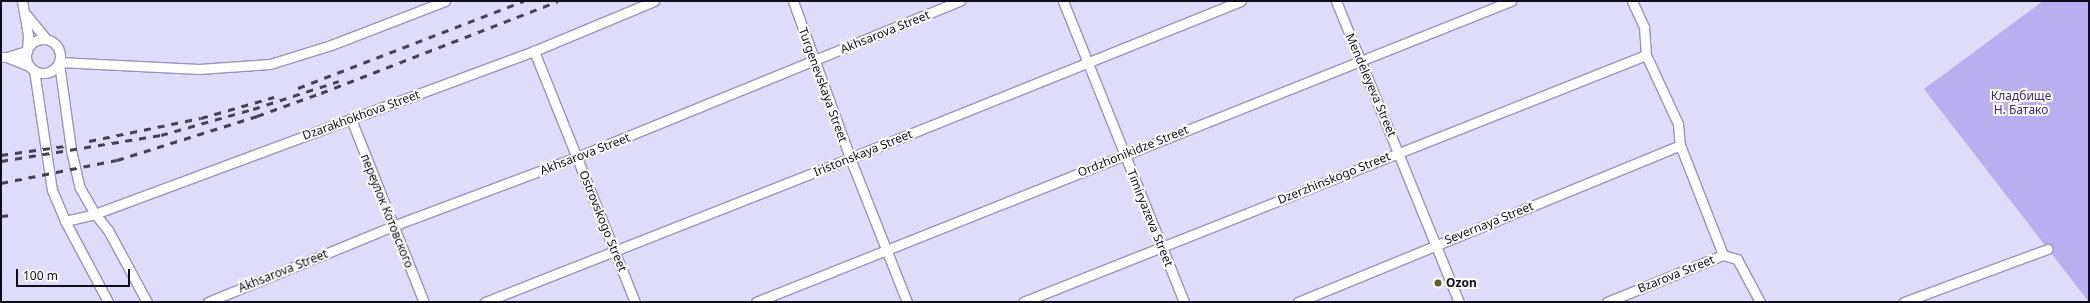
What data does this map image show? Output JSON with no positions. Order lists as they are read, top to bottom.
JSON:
{
  "streets": {
    "street": [
      "Akhsarova Street",
      "Turgenevskaya Street",
      "Mendeleyeva Street",
      "Dzarakhokhova Street",
      "Ordzhonikidze Street",
      "Iristonskaya Street",
      "Dzerzhinskogo Street",
      "переулок Котовского",
      "Timiryazeva Street",
      "Ostrovskogo Street",
      "Severnaya Street",
      "Bzarova Street"
    ]
  },
  "crossings": [
    ["Akhsarova Street", "Turgenevskaya Street"],
    ["Akhsarova Street", "переулок Котовского"],
    ["Akhsarova Street", "Ostrovskogo Street"],
    ["Turgenevskaya Street", "Ordzhonikidze Street"],
    ["Turgenevskaya Street", "Iristonskaya Street"],
    ["Mendeleyeva Street", "Ordzhonikidze Street"],
    ["Mendeleyeva Street", "Dzerzhinskogo Street"],
    ["Mendeleyeva Street", "Severnaya Street"],
    ["Dzarakhokhova Street", "переулок Котовского"],
    ["Dzarakhokhova Street", "Ostrovskogo Street"],
    ["Ordzhonikidze Street", "Timiryazeva Street"],
    ["Iristonskaya Street", "Timiryazeva Street"],
    ["Iristonskaya Street", "Ostrovskogo Street"],
    ["Dzerzhinskogo Street", "Timiryazeva Street"]
  ],
  "parks": ["Кладбище Н. Батако"],
  "places": ["Ozon"],
  "scale_bar": "100 m"
}
